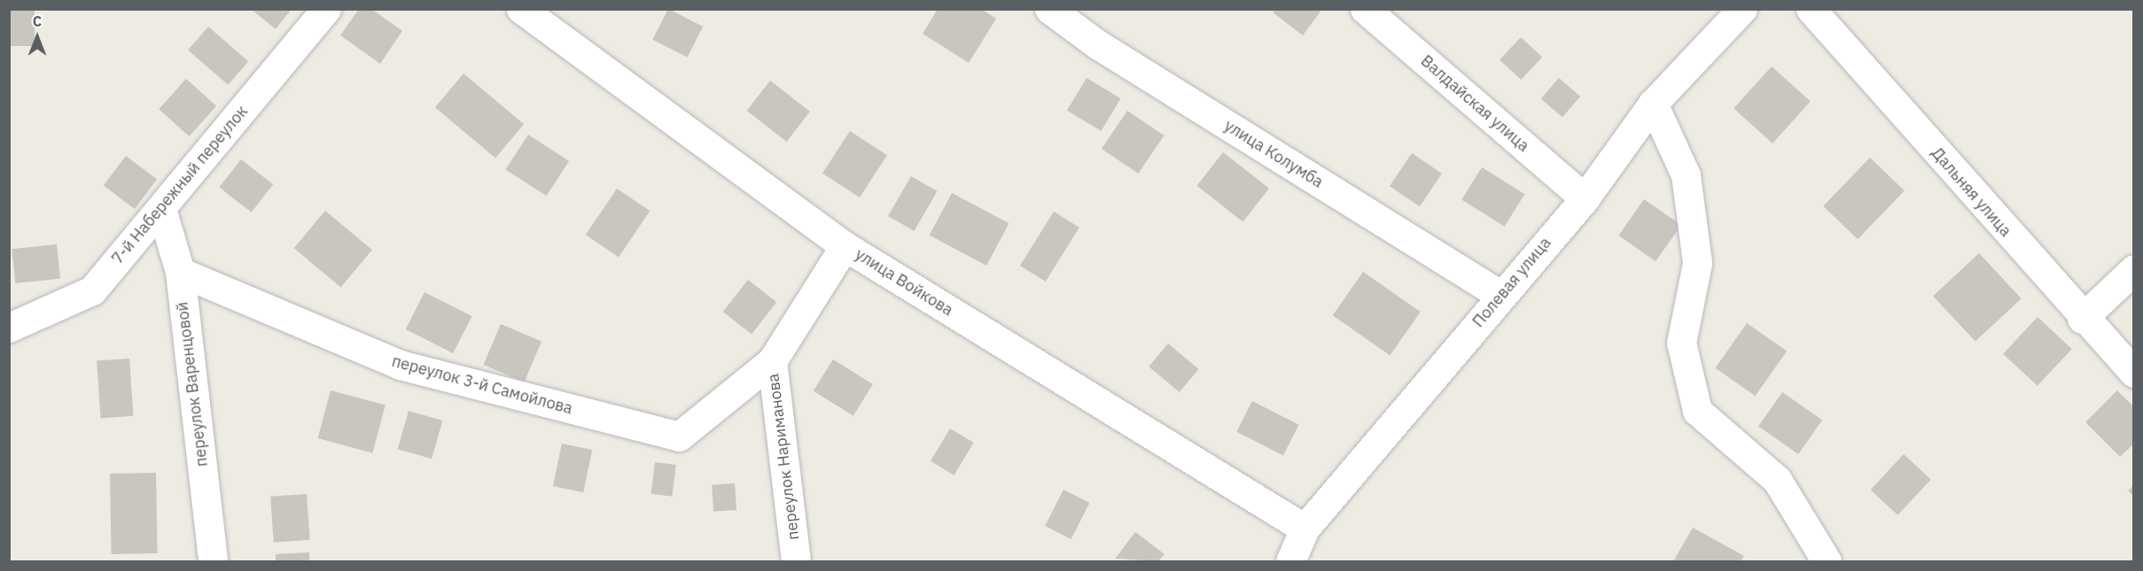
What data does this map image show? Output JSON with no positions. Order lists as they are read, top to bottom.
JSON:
{
  "streets": {
    "street": [
      "Валдайская улица",
      "улица Колумба",
      "7-й Набережный переулок",
      "Дальняя улица",
      "улица Войкова",
      "Полевая улица",
      "переулок Варенцовой",
      "переулок 3-й Самойлова",
      "переулок Нариманова"
    ]
  },
  "crossings": [
    ["Валдайская улица", "Полевая улица"],
    ["улица Колумба", "Полевая улица"],
    ["7-й Набережный переулок", "переулок Варенцовой"],
    ["улица Войкова", "Полевая улица"],
    ["улица Войкова", "переулок Нариманова"],
    ["переулок Варенцовой", "переулок 3-й Самойлова"],
    ["переулок 3-й Самойлова", "переулок Нариманова"]
  ],
  "north": "top"
}
